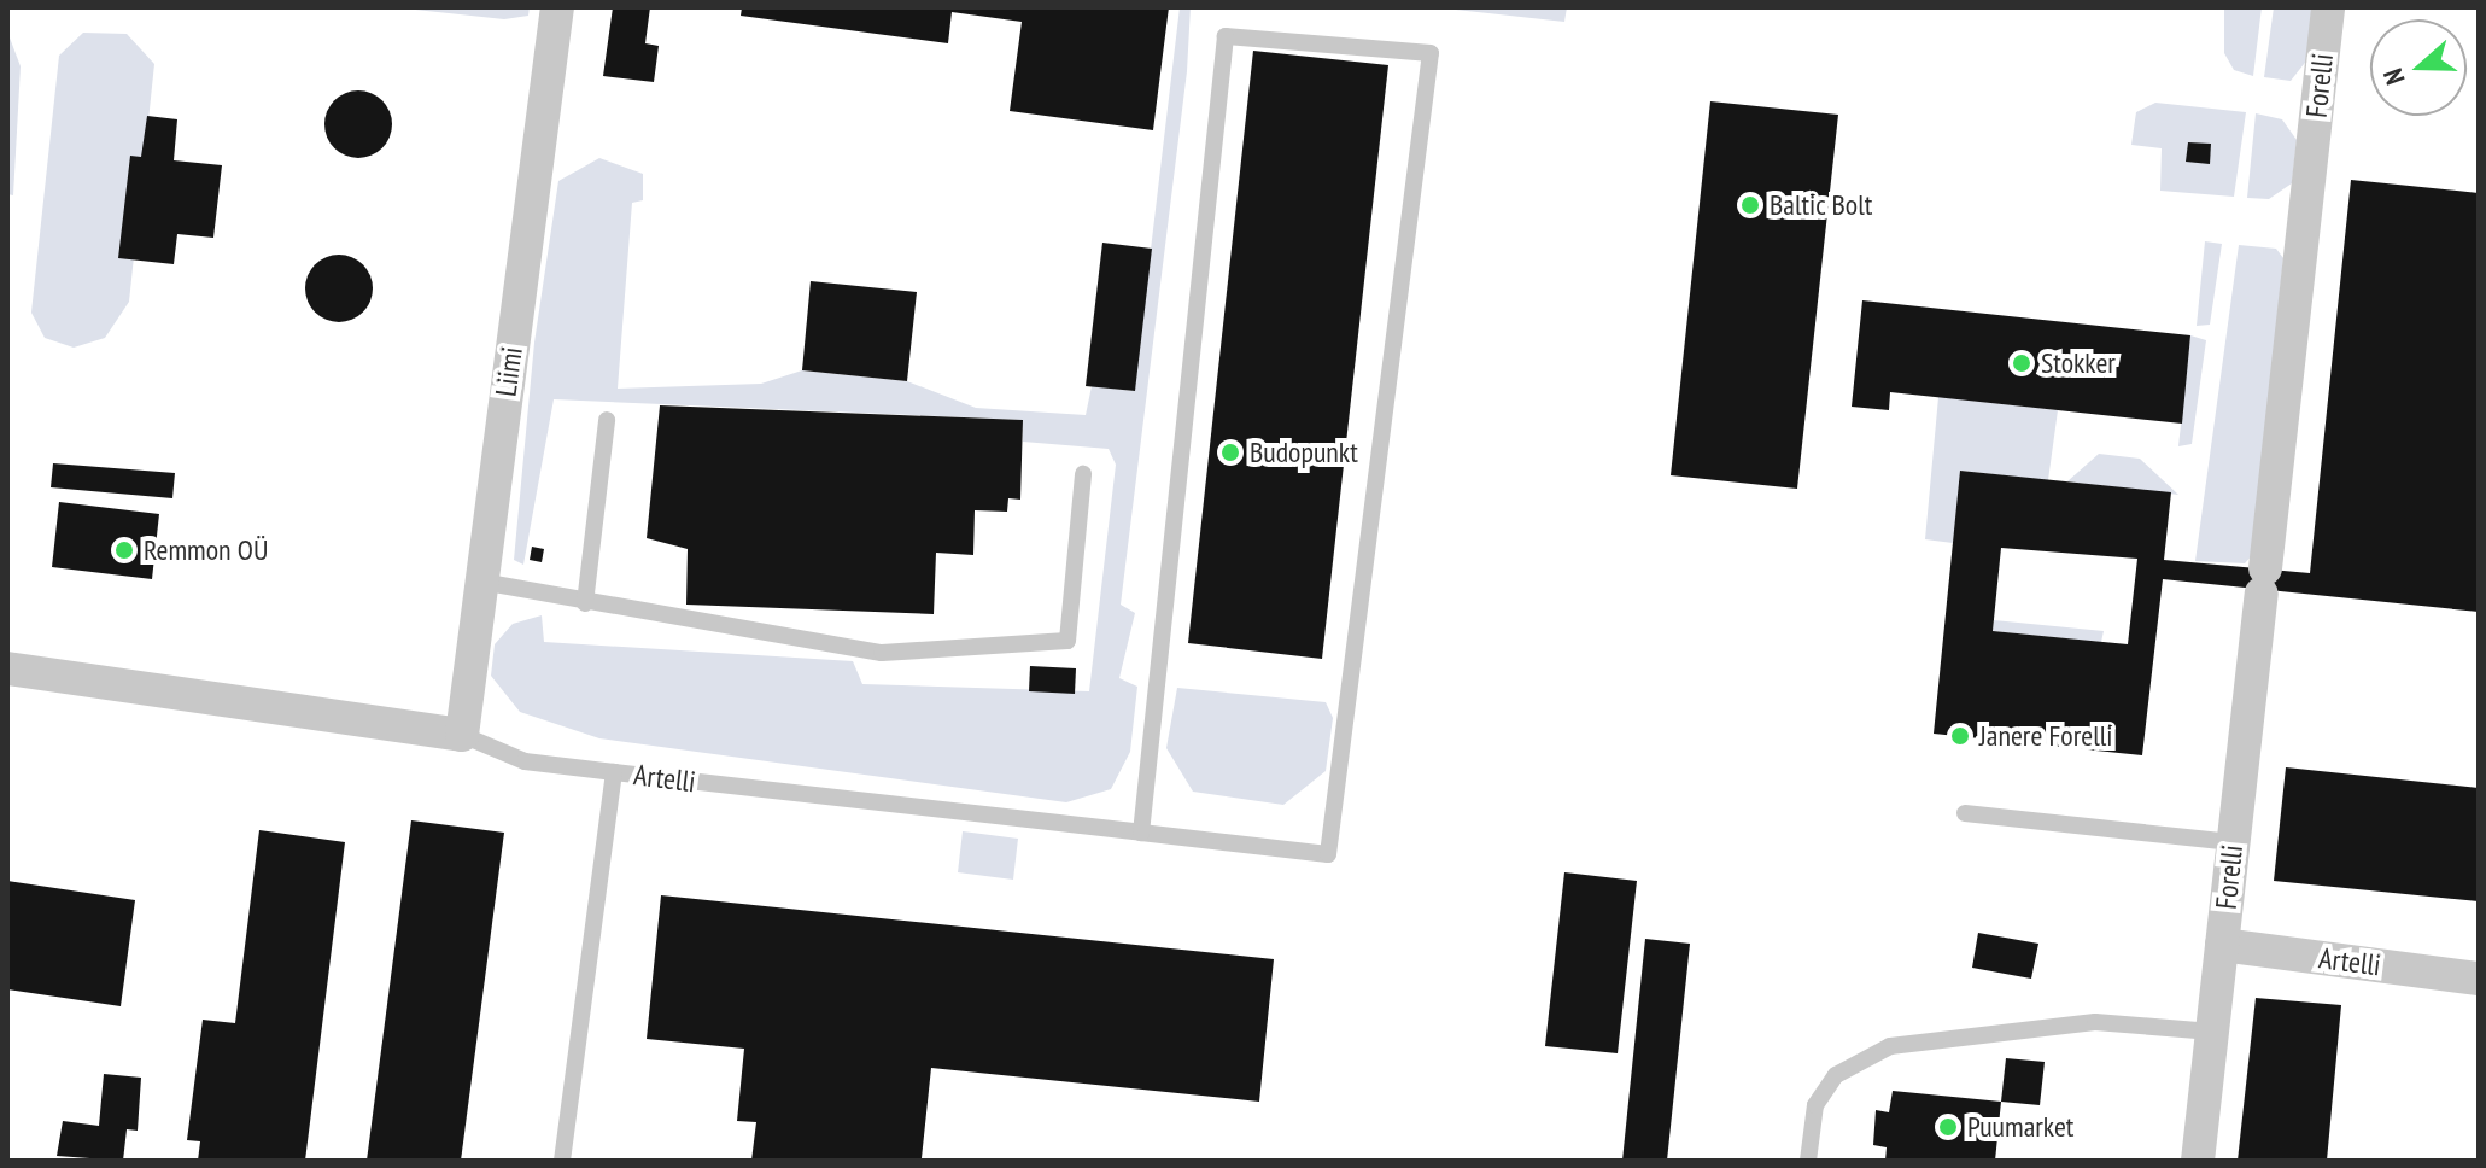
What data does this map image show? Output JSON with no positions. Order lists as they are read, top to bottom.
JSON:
{
  "streets": {
    "street": ["Forelli", "Liimi", "Artelli"]
  },
  "crossings": [
    ["Forelli", "Artelli"],
    ["Liimi", "Artelli"]
  ],
  "places": [
    "Baltic Bolt",
    "Stokker",
    "Budopunkt",
    "Remmon OÜ",
    "Janere Forelli",
    "Puumarket"
  ],
  "north": "left"
}
